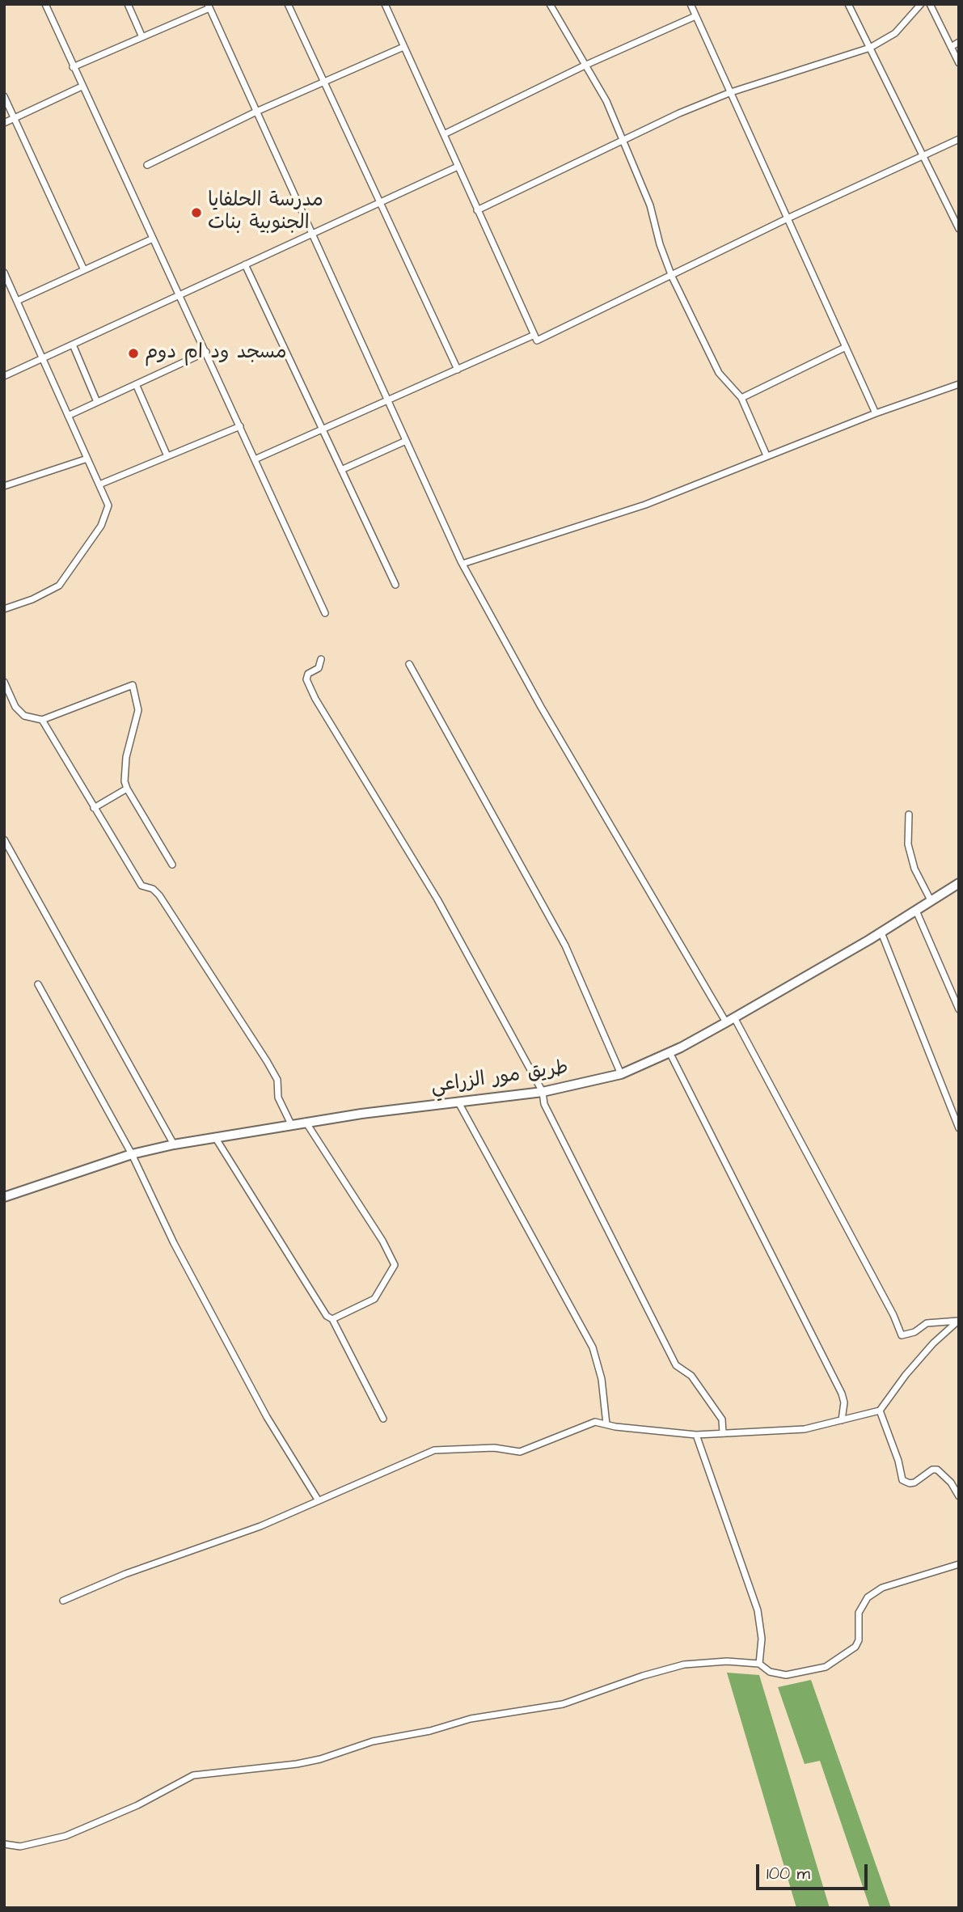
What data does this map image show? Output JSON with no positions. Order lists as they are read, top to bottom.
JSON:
{
  "streets": {
    "street": ["طريق مور الزراعي"]
  },
  "places": ["مدرسة الحلفايا الجنوبية بنات", "مسجد ود ام دوم"],
  "scale_bar": "100 m"
}
